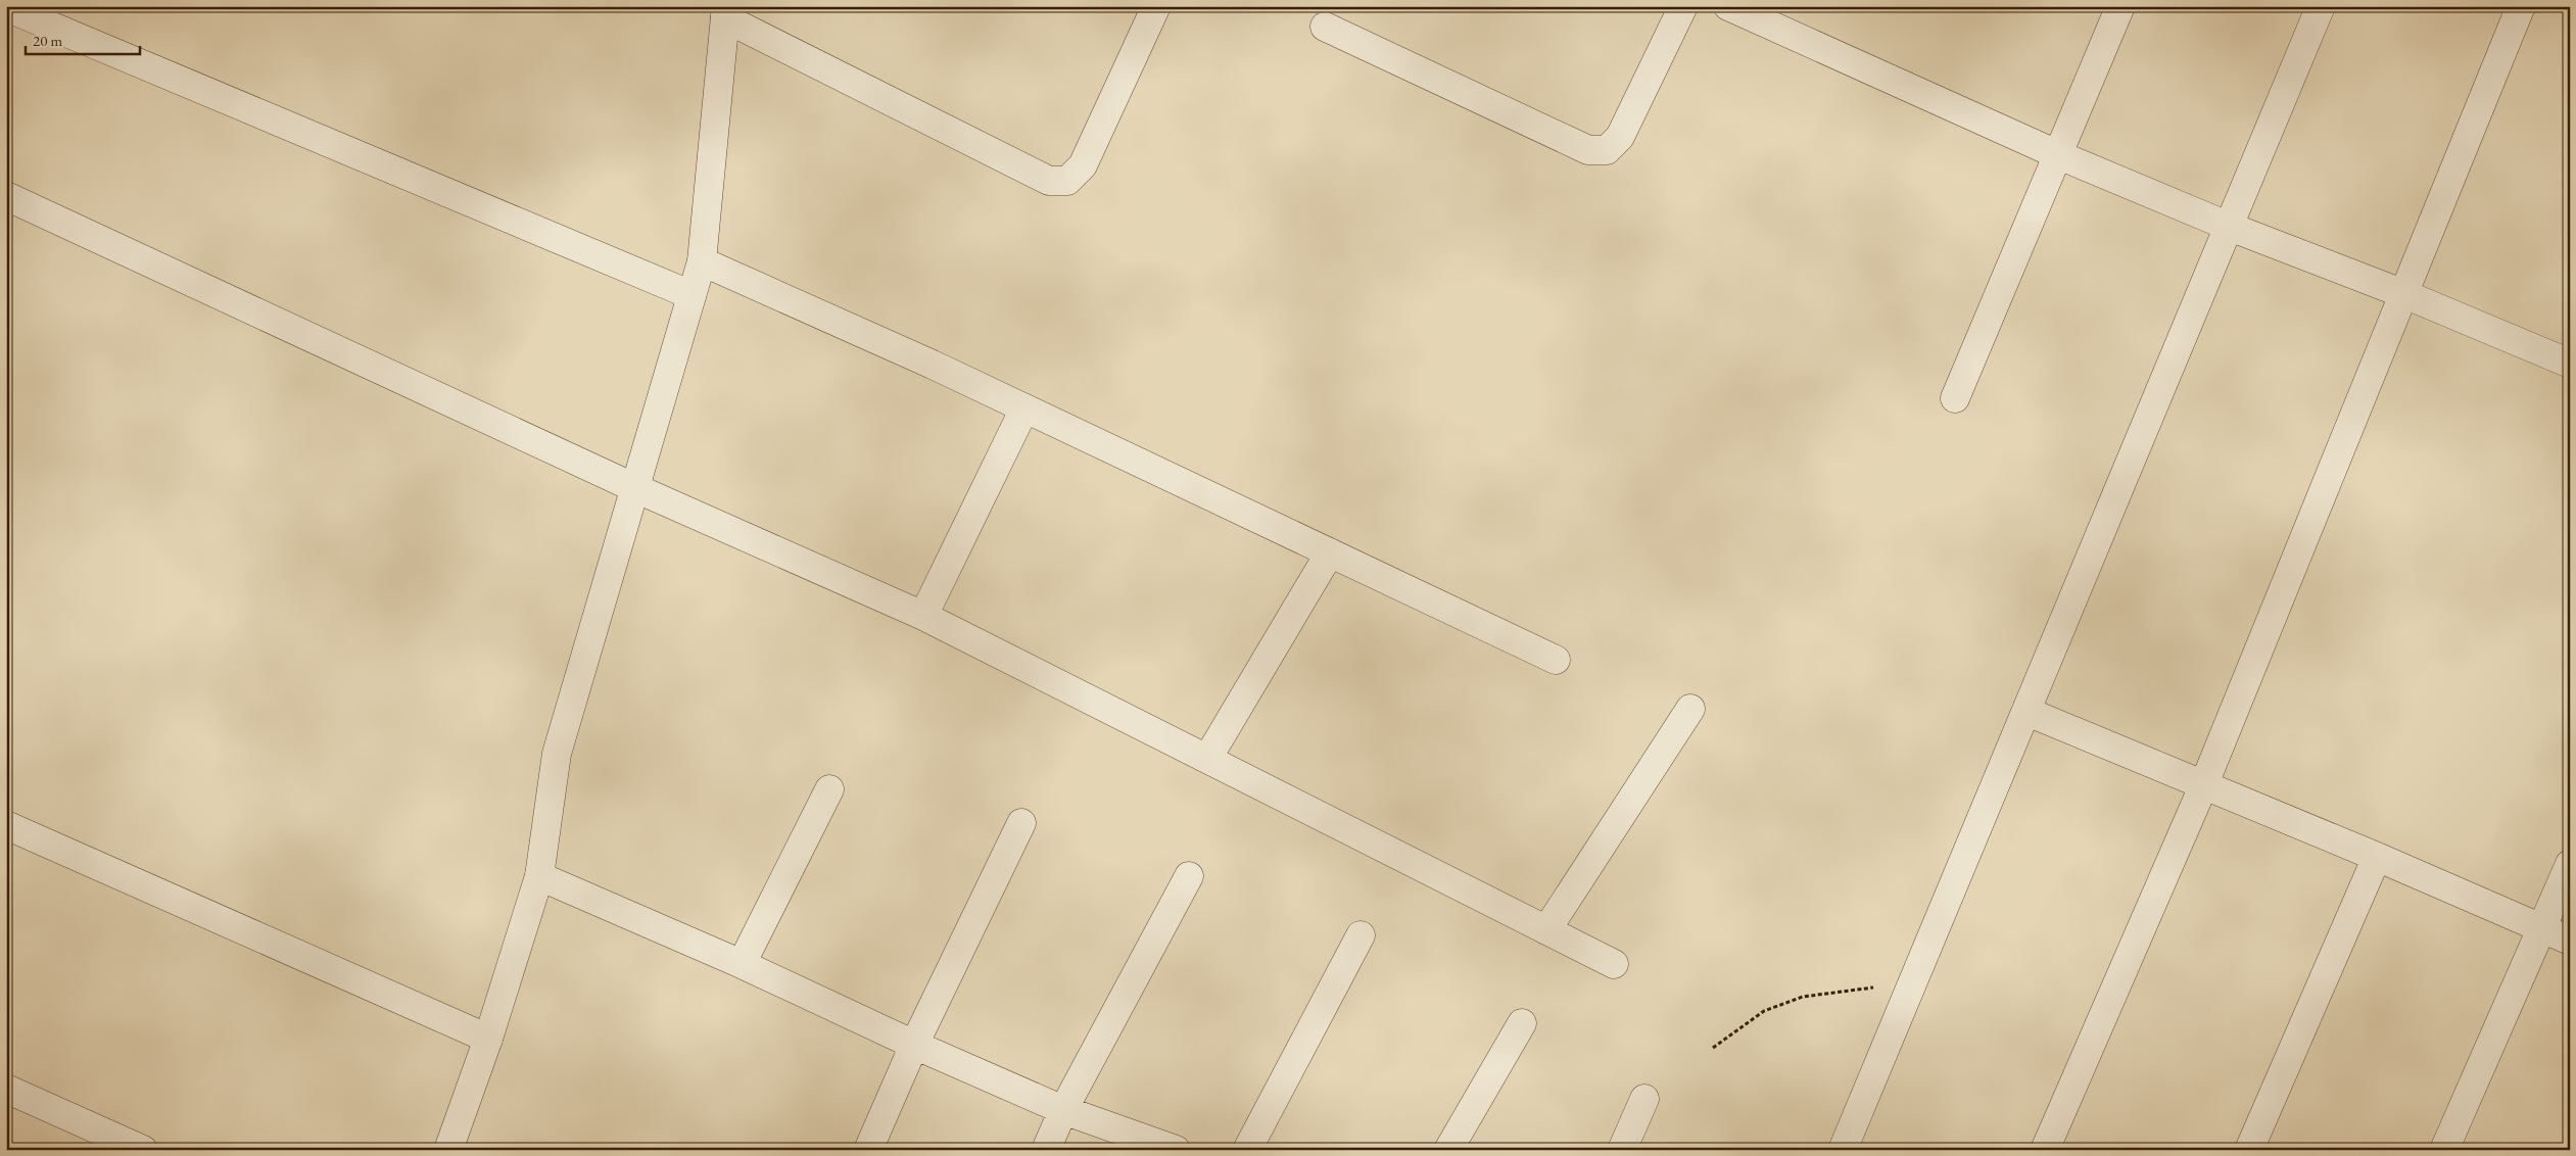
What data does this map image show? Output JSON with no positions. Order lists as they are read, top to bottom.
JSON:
{
  "scale_bar": "20 m"
}
